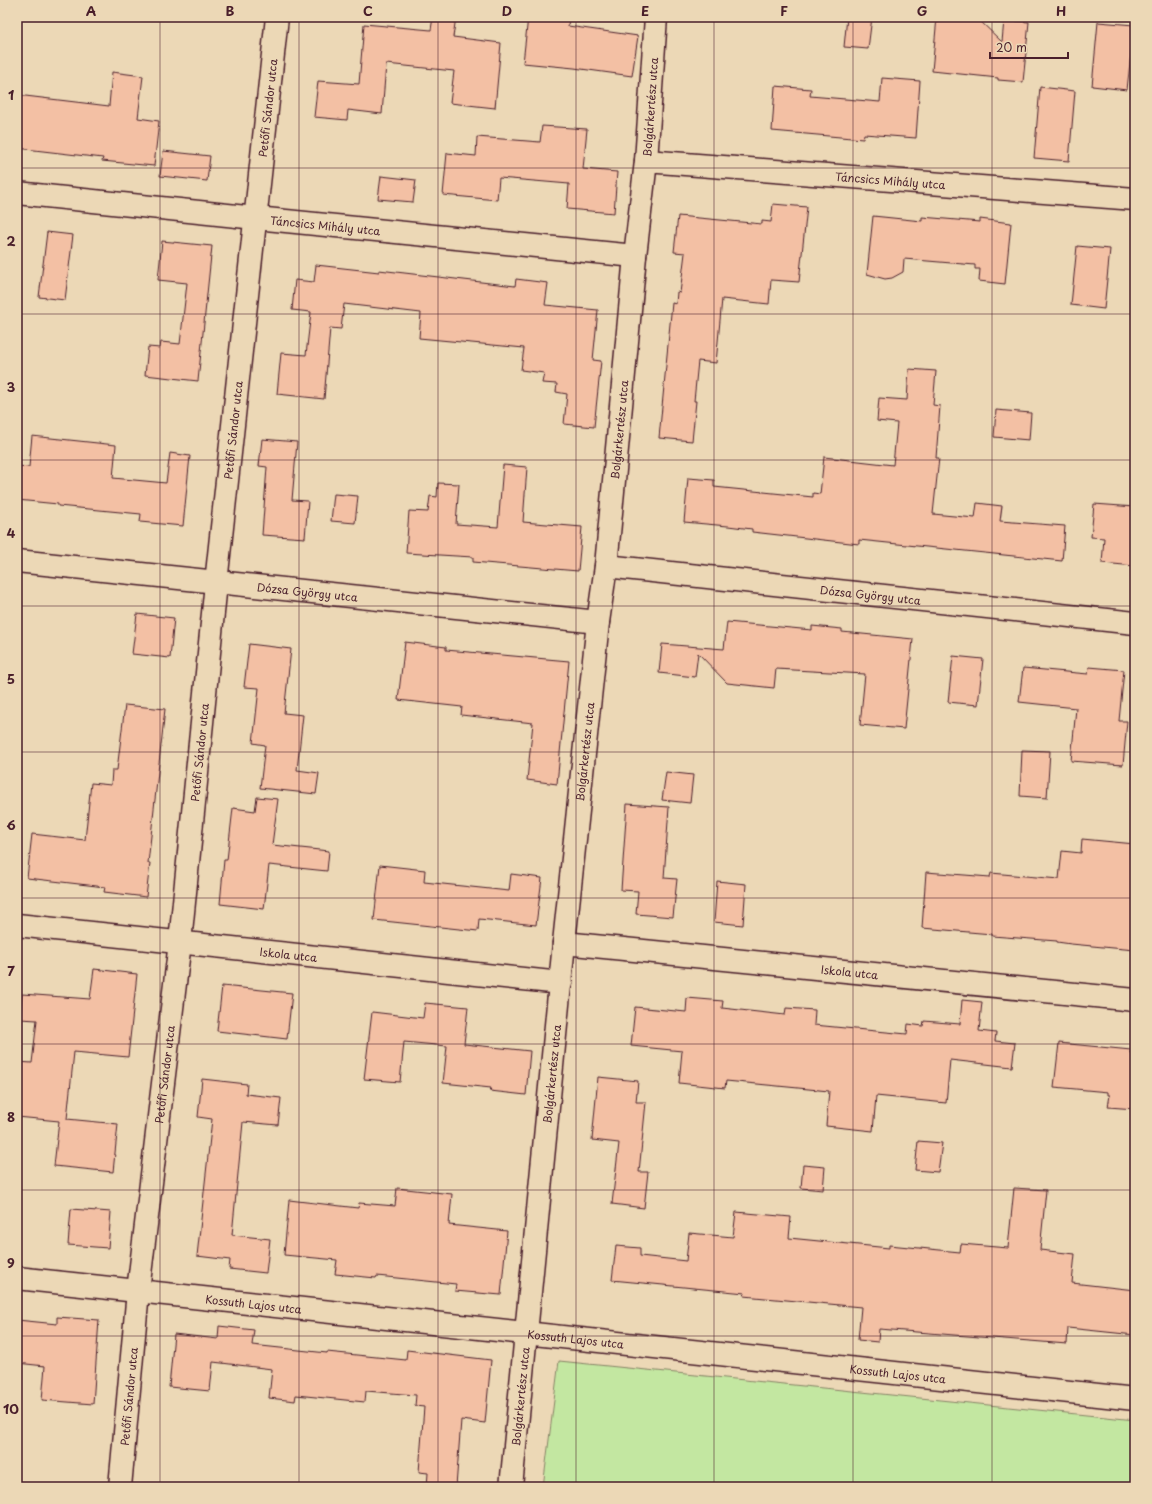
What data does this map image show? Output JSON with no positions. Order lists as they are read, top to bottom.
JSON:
{
  "streets": {
    "street": [
      "Bolgárkertész utca",
      "Petőfi Sándor utca",
      "Táncsics Mihály utca",
      "Dózsa György utca",
      "Iskola utca",
      "Kossuth Lajos utca"
    ]
  },
  "crossings": [
    ["Bolgárkertész utca", "Táncsics Mihály utca"],
    ["Bolgárkertész utca", "Dózsa György utca"],
    ["Bolgárkertész utca", "Iskola utca"],
    ["Bolgárkertész utca", "Kossuth Lajos utca"],
    ["Petőfi Sándor utca", "Táncsics Mihály utca"],
    ["Petőfi Sándor utca", "Dózsa György utca"],
    ["Petőfi Sándor utca", "Iskola utca"],
    ["Petőfi Sándor utca", "Kossuth Lajos utca"]
  ],
  "scale_bar": "20 m",
  "grid": {
    "columns": [
      "A",
      "B",
      "C",
      "D",
      "E",
      "F",
      "G",
      "H"
    ],
    "rows": [
      "1",
      "2",
      "3",
      "4",
      "5",
      "6",
      "7",
      "8",
      "9",
      "10"
    ]
  }
}
